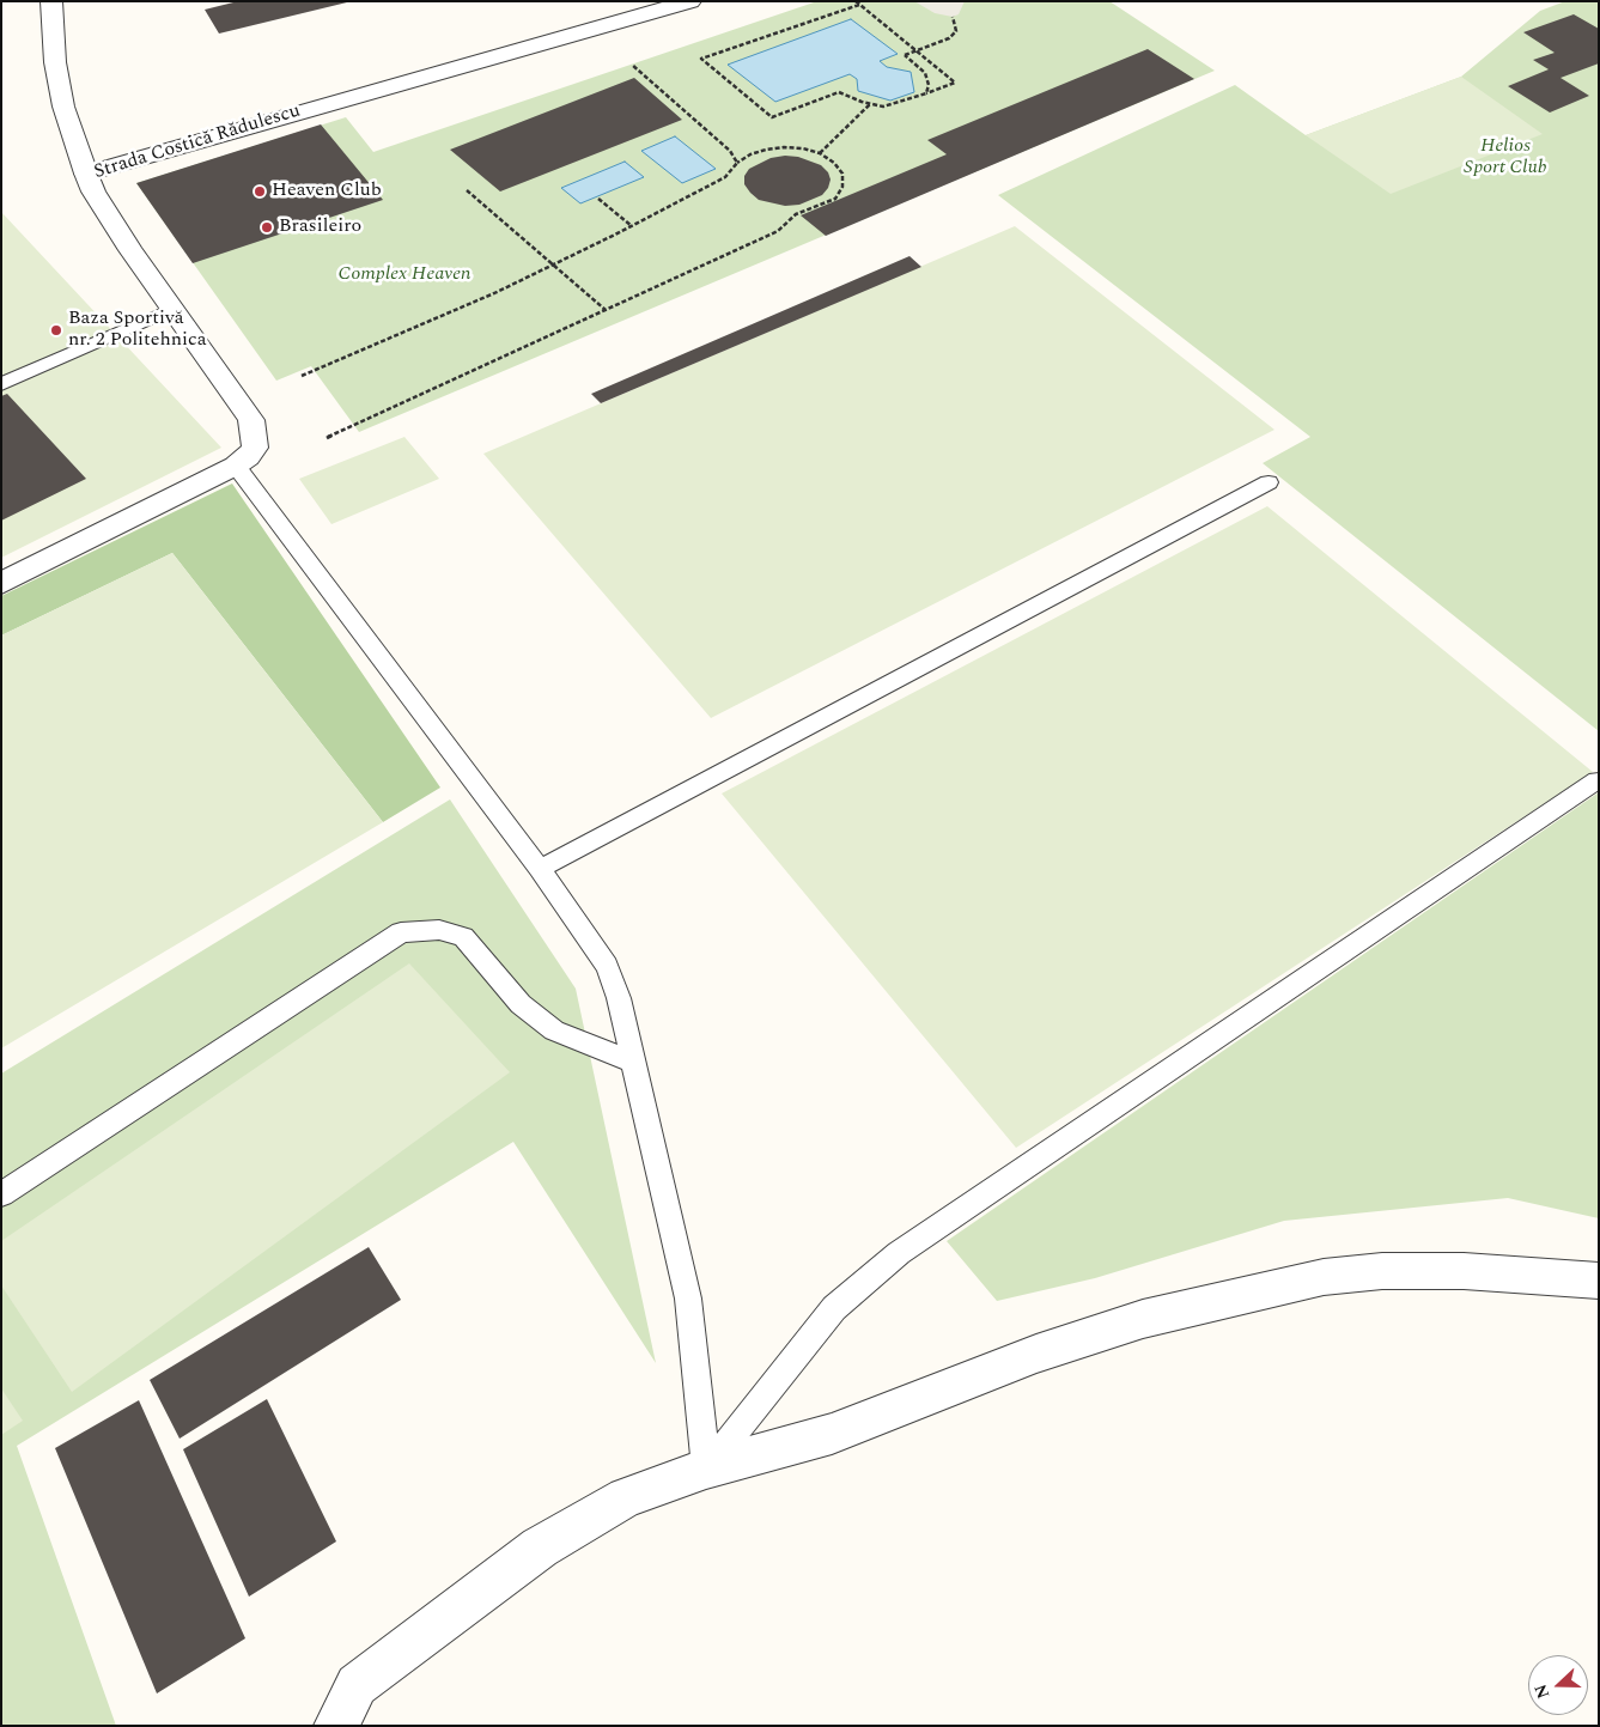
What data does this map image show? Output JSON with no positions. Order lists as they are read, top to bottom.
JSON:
{
  "streets": {
    "street": ["Strada Costică Rădulescu"]
  },
  "parks": ["Helios Sport Club", "Complex Heaven"],
  "places": ["Heaven Club", "Brasileiro", "Baza Sportivă nr. 2 Politehnica"],
  "north": "left"
}
